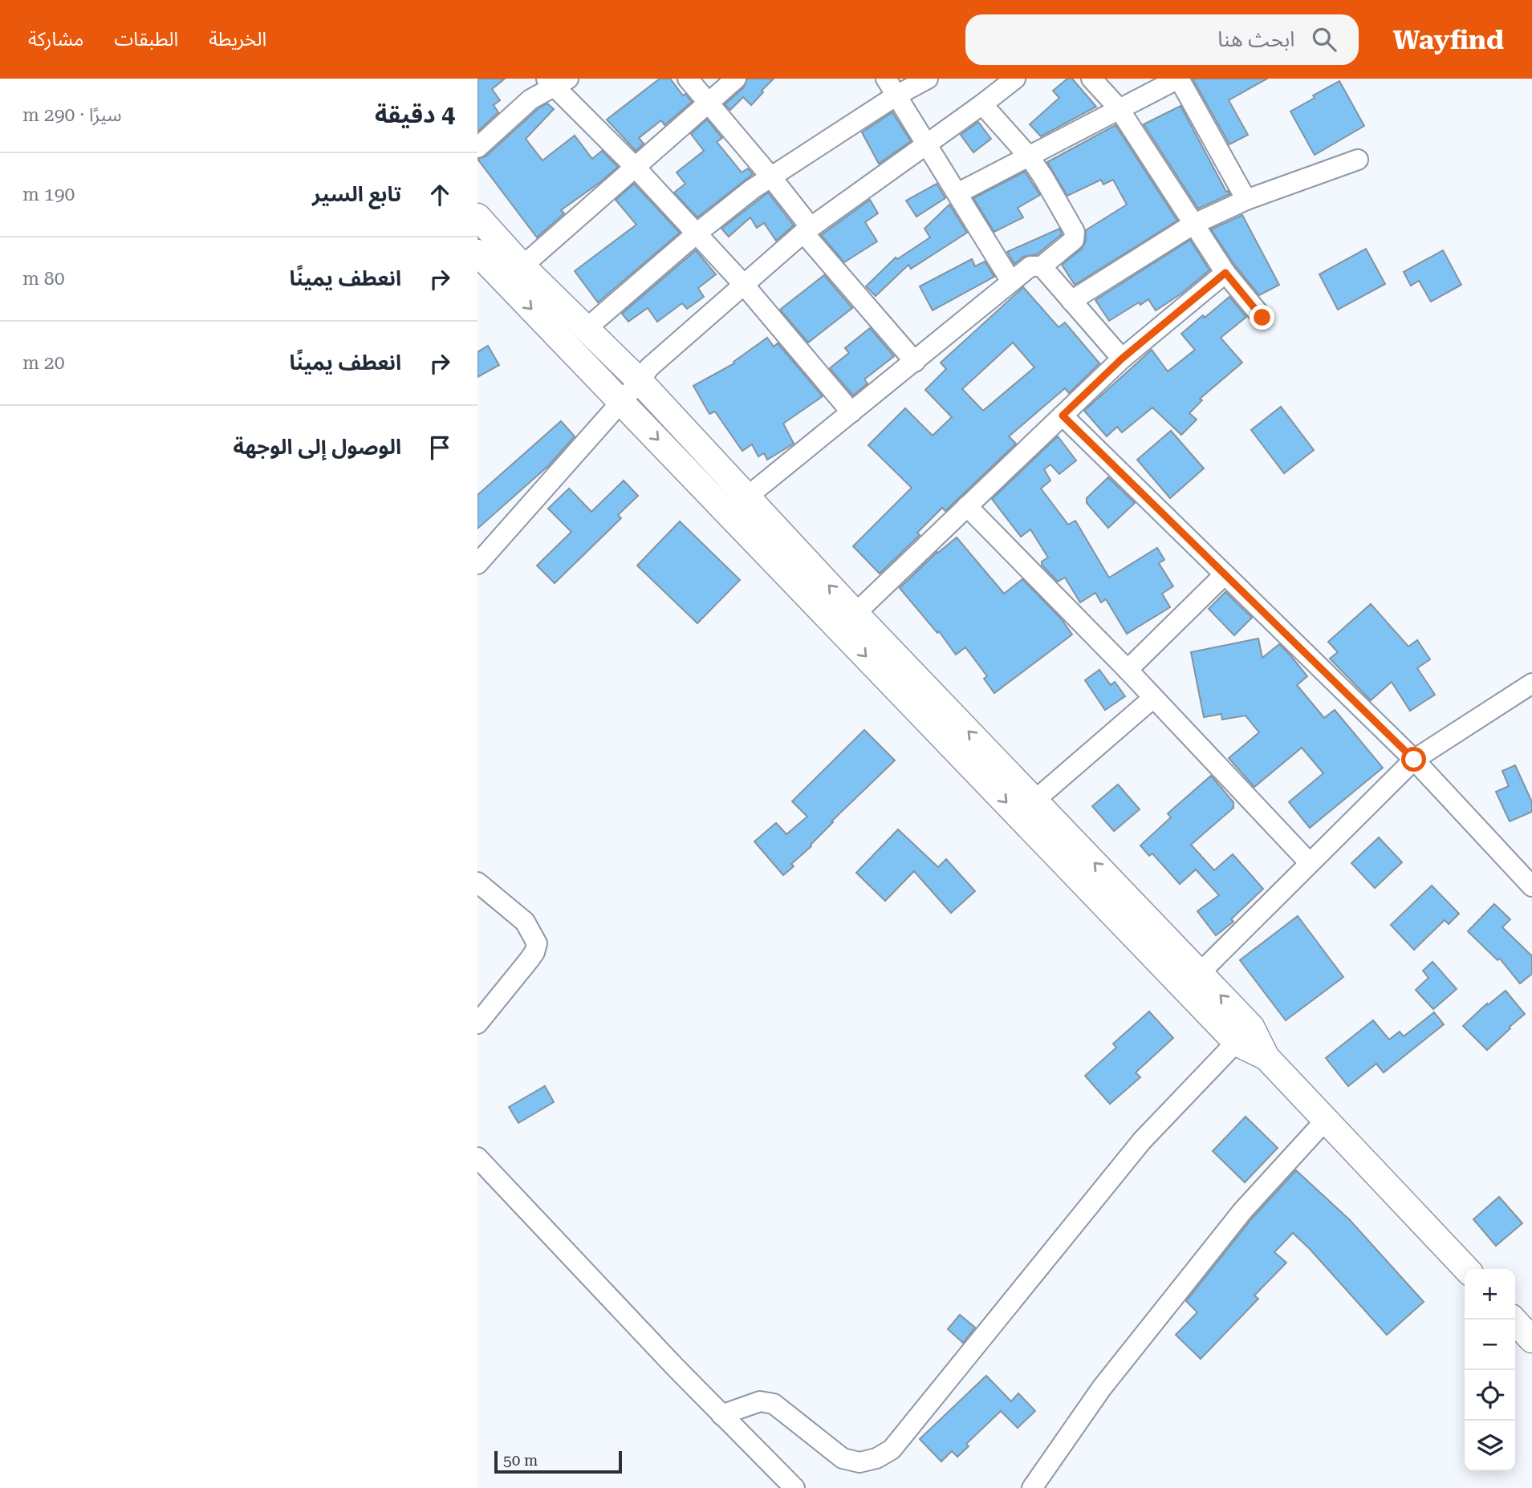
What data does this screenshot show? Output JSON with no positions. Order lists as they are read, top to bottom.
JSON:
{
  "scale_bar": "50 m",
  "page": {
    "header": "Wayfind",
    "search": "ابحث هنا",
    "nav": ["الخريطة", "الطبقات", "مشاركة"],
    "heading": ["4 دقيقة", "سيرًا · 290 m"],
    "list": [
      ["تابع السير", "190 m"],
      ["انعطف يمينًا", "80 m"],
      ["انعطف يمينًا", "20 m"],
      "الوصول إلى الوجهة"
    ],
    "map_buttons": ["+", "−"],
    "scale": "50 m"
  }
}
